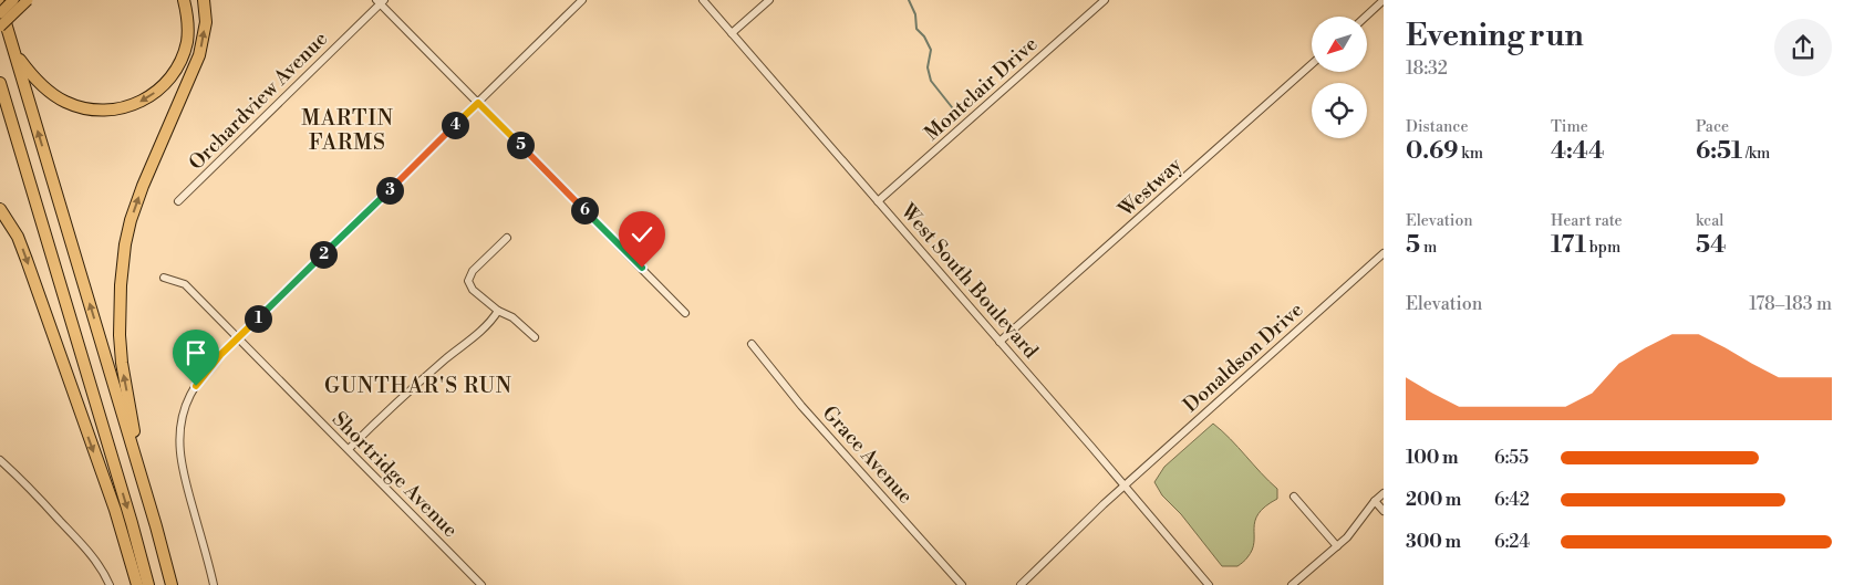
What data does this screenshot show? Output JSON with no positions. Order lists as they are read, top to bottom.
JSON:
{
  "streets": {
    "street": [
      "Montclair Drive",
      "Orchardview Avenue",
      "Westway",
      "West South Boulevard",
      "Donaldson Drive",
      "Grace Avenue",
      "Shortridge Avenue"
    ]
  },
  "crossings": [
    ["Montclair Drive", "West South Boulevard"],
    ["Westway", "West South Boulevard"],
    ["West South Boulevard", "Donaldson Drive"]
  ],
  "districts": ["MARTIN FARMS", "GUNTHAR'S RUN"],
  "north": "bottom left",
  "page": {
    "heading": ["Evening run", "18:32"],
    "stats": [
      ["Distance", "0.69 km"],
      ["Time", "4:44"],
      ["Pace", "6:51 /km"],
      ["Elevation", "5 m"],
      ["Heart rate", "171 bpm"],
      ["kcal", "54"]
    ],
    "pins": [
      "4",
      "5",
      "3",
      "6",
      "2",
      "1"
    ],
    "chart": ["Elevation", "178–183 m"],
    "list": [
      {
        "name": "100 m",
        "note": "6:55"
      },
      {
        "name": "200 m",
        "note": "6:42"
      },
      {
        "name": "300 m",
        "note": "6:24"
      }
    ]
  }
}
